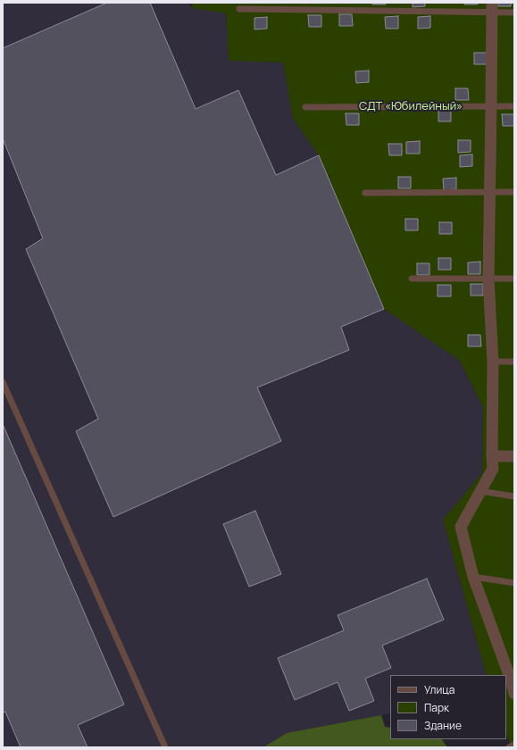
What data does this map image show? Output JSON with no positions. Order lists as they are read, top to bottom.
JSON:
{
  "parks": ["СДТ «Юбилейный»"],
  "legend": ["Улица", "Парк", "Здание"]
}
